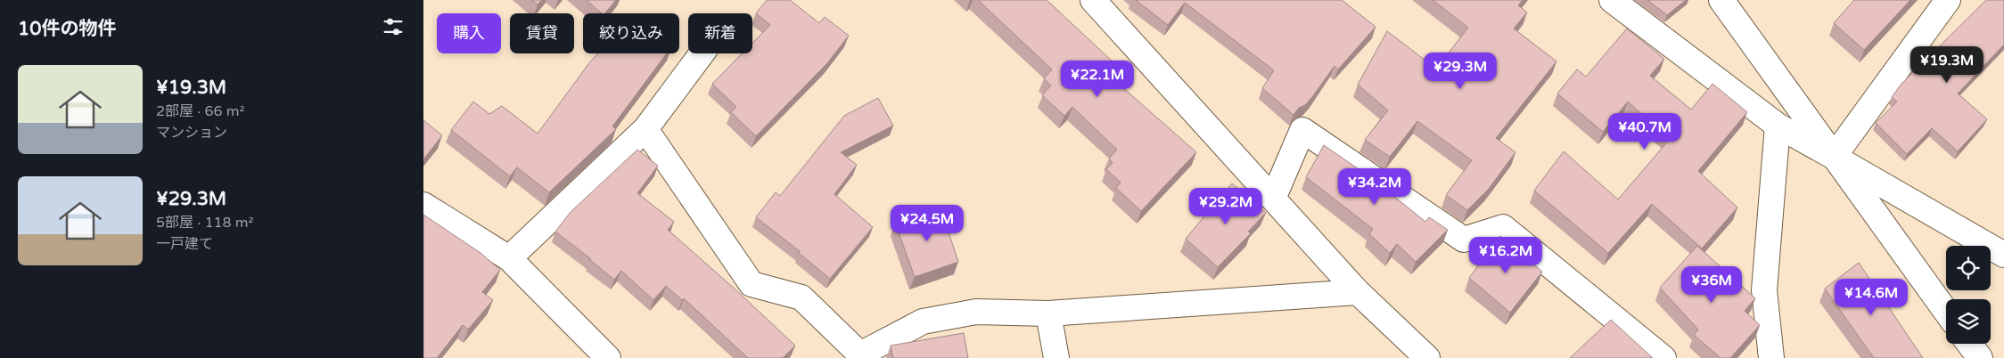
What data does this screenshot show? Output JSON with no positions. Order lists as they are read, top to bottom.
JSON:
{
  "page": {
    "heading": "10件の物件",
    "chip": [
      "購入",
      "賃貸",
      "絞り込み",
      "新着"
    ],
    "price": [
      "¥19.3M",
      "¥29.3M",
      "¥22.1M",
      "¥40.7M",
      "¥34.2M",
      "¥29.2M",
      "¥24.5M",
      "¥16.2M",
      "¥36M",
      "¥14.6M"
    ],
    "list": [
      {
        "name": "¥19.3M",
        "note": "2部屋 · 66 m² · マンション"
      },
      {
        "name": "¥29.3M",
        "note": "5部屋 · 118 m² · 一戸建て"
      }
    ]
  }
}
